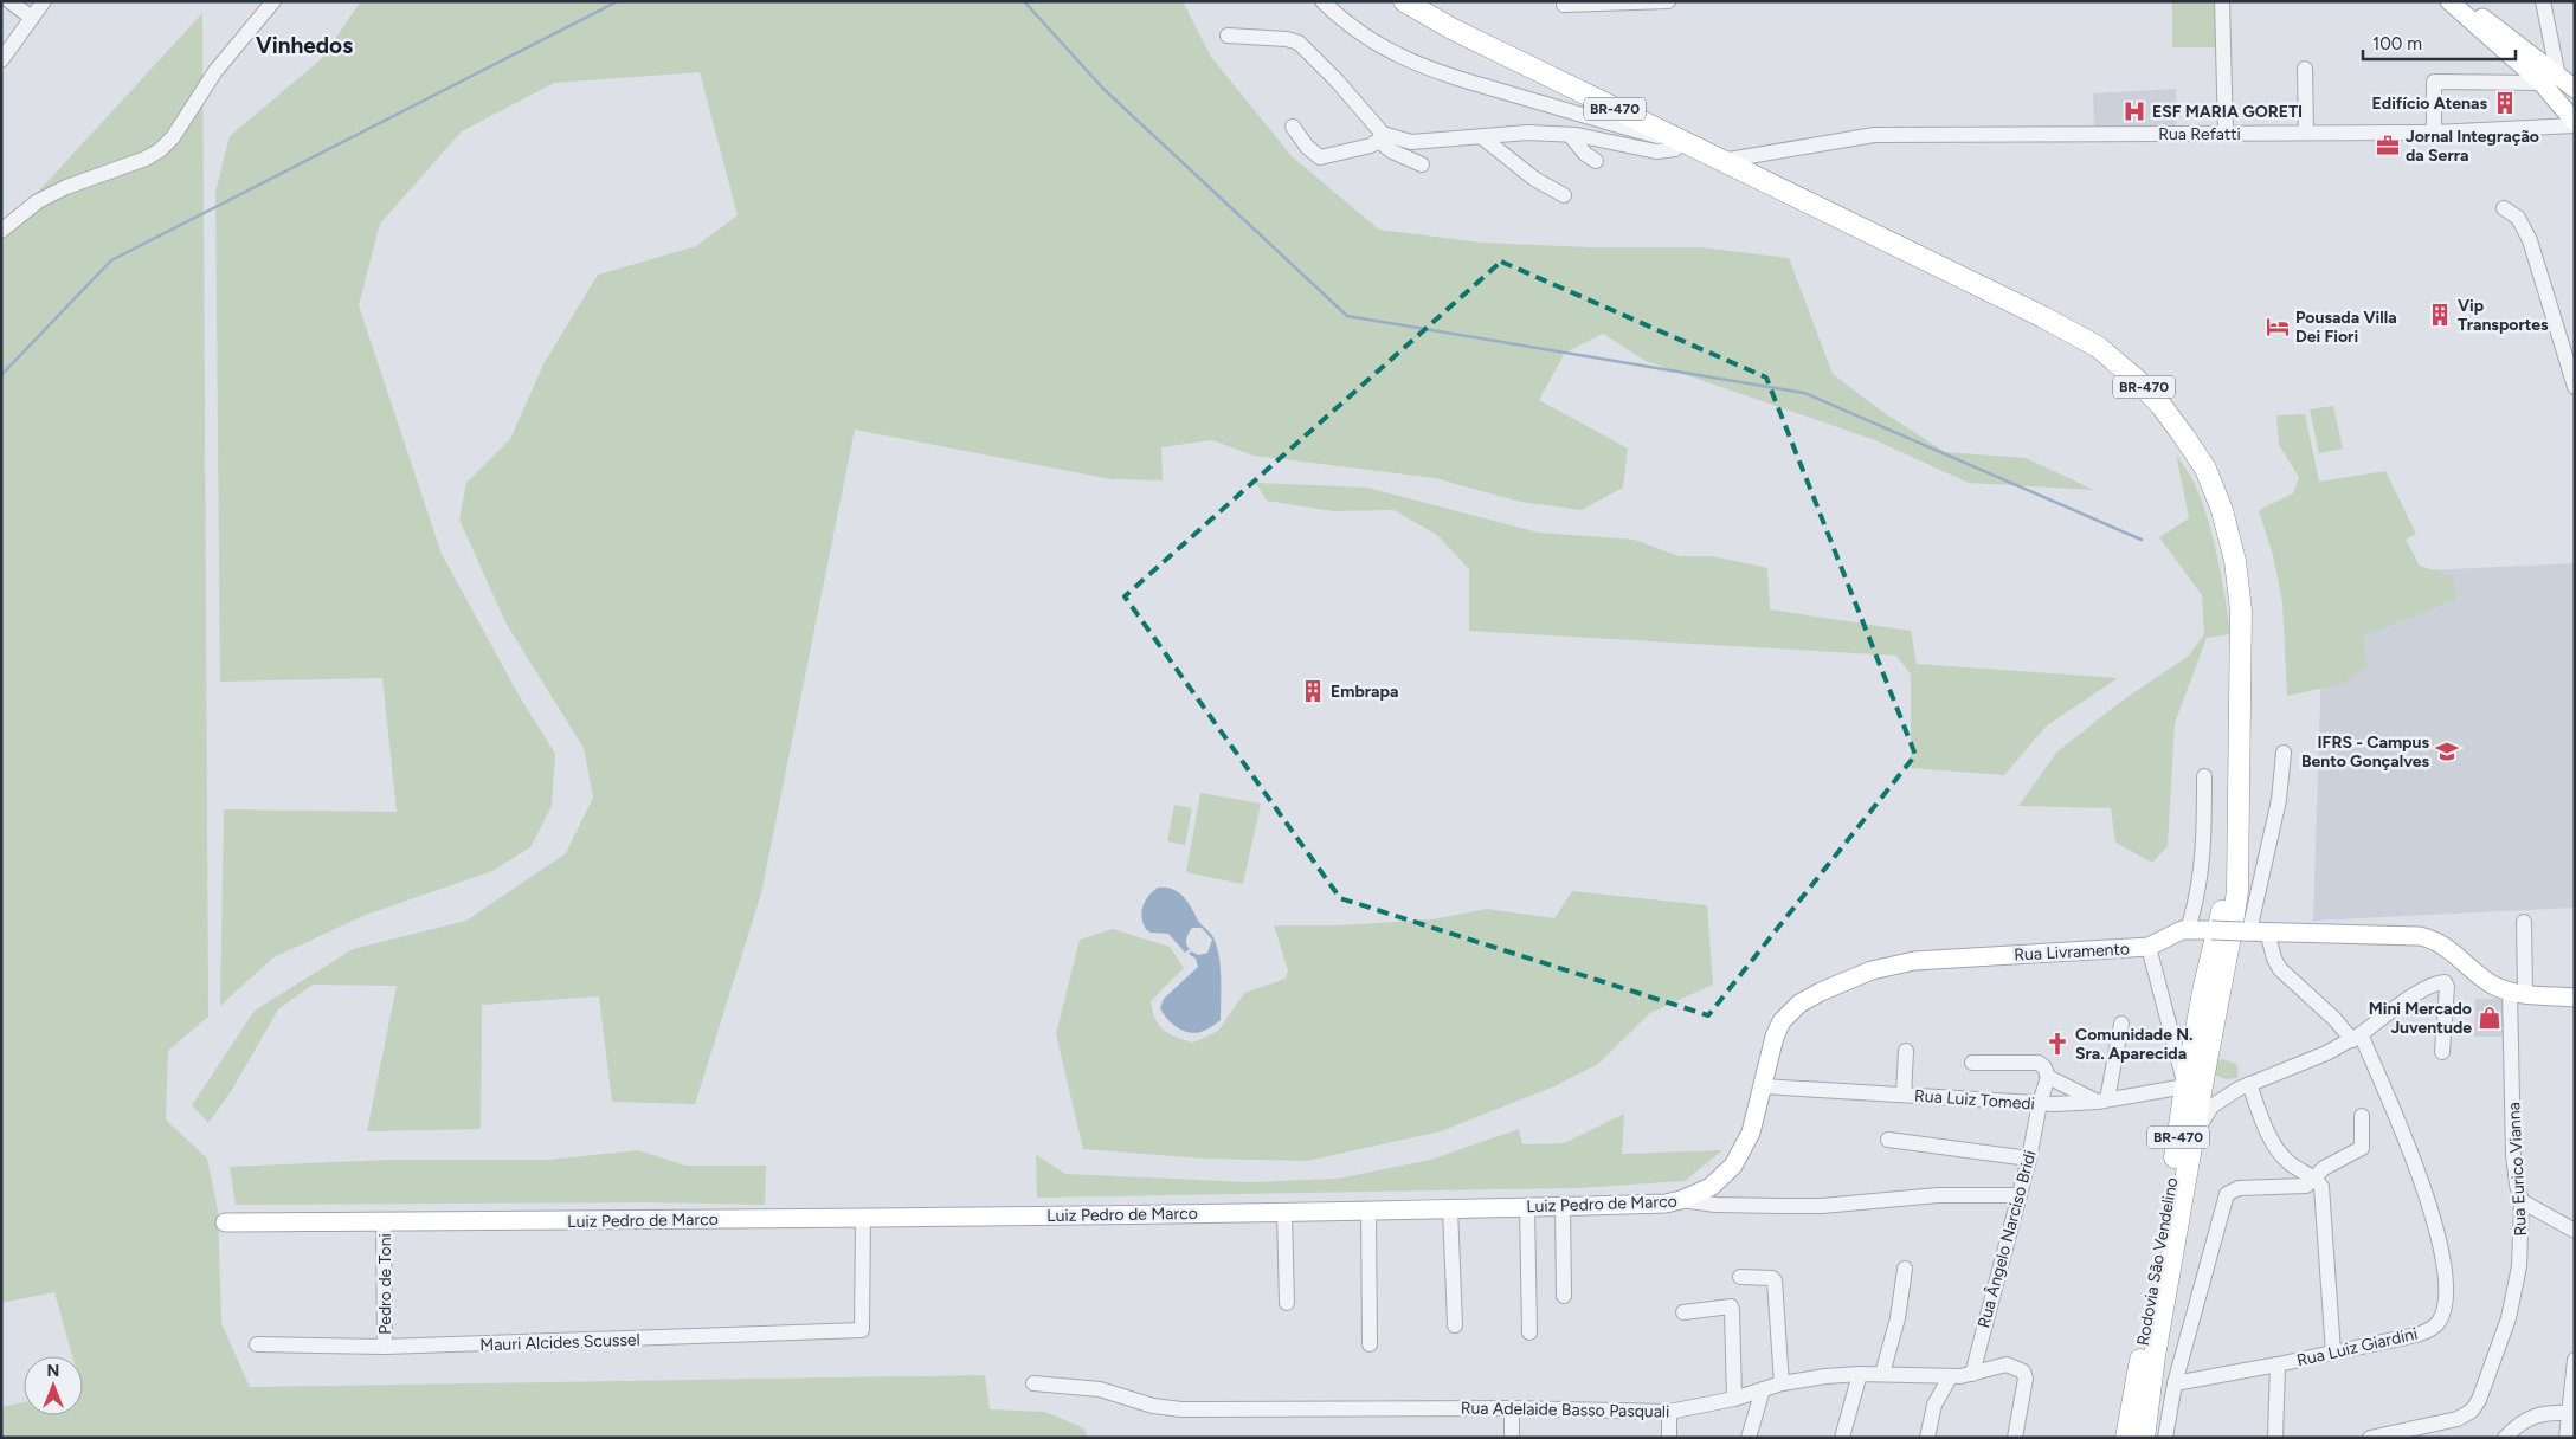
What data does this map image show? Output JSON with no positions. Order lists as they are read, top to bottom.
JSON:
{
  "streets": {
    "highway": ["BR-470", "Rodovia São Vendelino"],
    "main road": ["Rua Livramento", "Luiz Pedro de Marco"],
    "street": [
      "Rua Refatti",
      "Rua Luiz Tomedi",
      "Rua Eurico Vianna",
      "Rua Ângelo Narciso Bridi",
      "Pedro de Toni",
      "Mauri Alcides Scussel",
      "Rua Luiz Giardini",
      "Rua Adelaide Basso Pasquali"
    ]
  },
  "crossings": [
    ["BR-470", "Rua Refatti"],
    ["BR-470", "Rua Luiz Tomedi"],
    ["BR-470", "Rodovia São Vendelino"],
    ["Rua Refatti", "Rodovia São Vendelino"],
    ["Rua Livramento", "Rua Luiz Tomedi"],
    ["Rua Livramento", "Rua Eurico Vianna"],
    ["Rua Livramento", "Luiz Pedro de Marco"],
    ["Rua Livramento", "Rua Luiz Giardini"],
    ["Rua Luiz Tomedi", "Rua Ângelo Narciso Bridi"],
    ["Rua Luiz Tomedi", "Rodovia São Vendelino"],
    ["Luiz Pedro de Marco", "Rua Ângelo Narciso Bridi"],
    ["Luiz Pedro de Marco", "Pedro de Toni"],
    ["Luiz Pedro de Marco", "Mauri Alcides Scussel"],
    ["Rua Ângelo Narciso Bridi", "Rua Adelaide Basso Pasquali"],
    ["Pedro de Toni", "Mauri Alcides Scussel"]
  ],
  "districts": ["Vinhedos"],
  "places": {
    "building": ["Edifício Atenas", "Vip Transportes", "Embrapa"],
    "hospital": ["ESF MARIA GORETI"],
    "office": ["Jornal Integração da Serra"],
    "hotel": ["Pousada Villa Dei Fiori"],
    "school or university": ["IFRS - Campus Bento Gonçalves"],
    "shop": ["Mini Mercado Juventude"],
    "church": ["Comunidade N. Sra. Aparecida"]
  },
  "scale_bar": "100 m",
  "north": "top"
}
